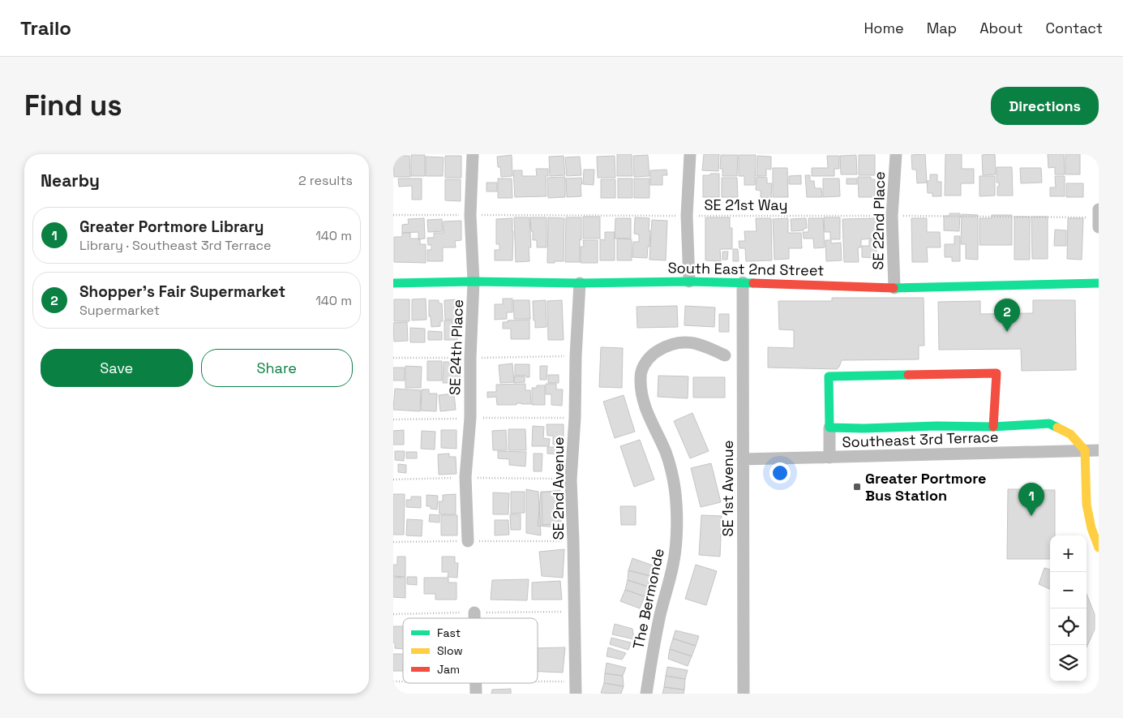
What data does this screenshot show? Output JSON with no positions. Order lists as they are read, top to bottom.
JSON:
{
  "streets": {
    "street": [
      "SE 22nd Place",
      "South East 2nd Street",
      "SE 24th Place",
      "Southeast 3rd Terrace",
      "SE 2nd Avenue",
      "SE 1st Avenue",
      "The Bermonde"
    ],
    "path": ["SE 21st Way"]
  },
  "crossings": [
    ["SE 21st Way", "SE 22nd Place"],
    ["SE 21st Way", "SE 24th Place"],
    ["SE 22nd Place", "South East 2nd Street"],
    ["South East 2nd Street", "SE 24th Place"],
    ["South East 2nd Street", "SE 2nd Avenue"],
    ["South East 2nd Street", "SE 1st Avenue"],
    ["Southeast 3rd Terrace", "SE 1st Avenue"]
  ],
  "places": {
    "transit": ["Greater Portmore Bus Station"]
  },
  "legend": ["Fast", "Slow", "Jam"],
  "page": {
    "header": "Trailo",
    "nav": [
      "Home",
      "Map",
      "About",
      "Contact"
    ],
    "buttons": [
      "Directions",
      ["Save", "Share"]
    ],
    "title": "Find us",
    "heading": ["Nearby", "2 results"],
    "list": [
      {
        "mark": "1",
        "name": "Greater Portmore Library",
        "note": "Library · Southeast 3rd Terrace",
        "value": "140 m"
      },
      {
        "mark": "2",
        "name": "Shopper's Fair Supermarket",
        "note": "Supermarket",
        "value": "140 m"
      }
    ],
    "pins": ["2", "1"],
    "map_buttons": ["+", "−"]
  }
}
